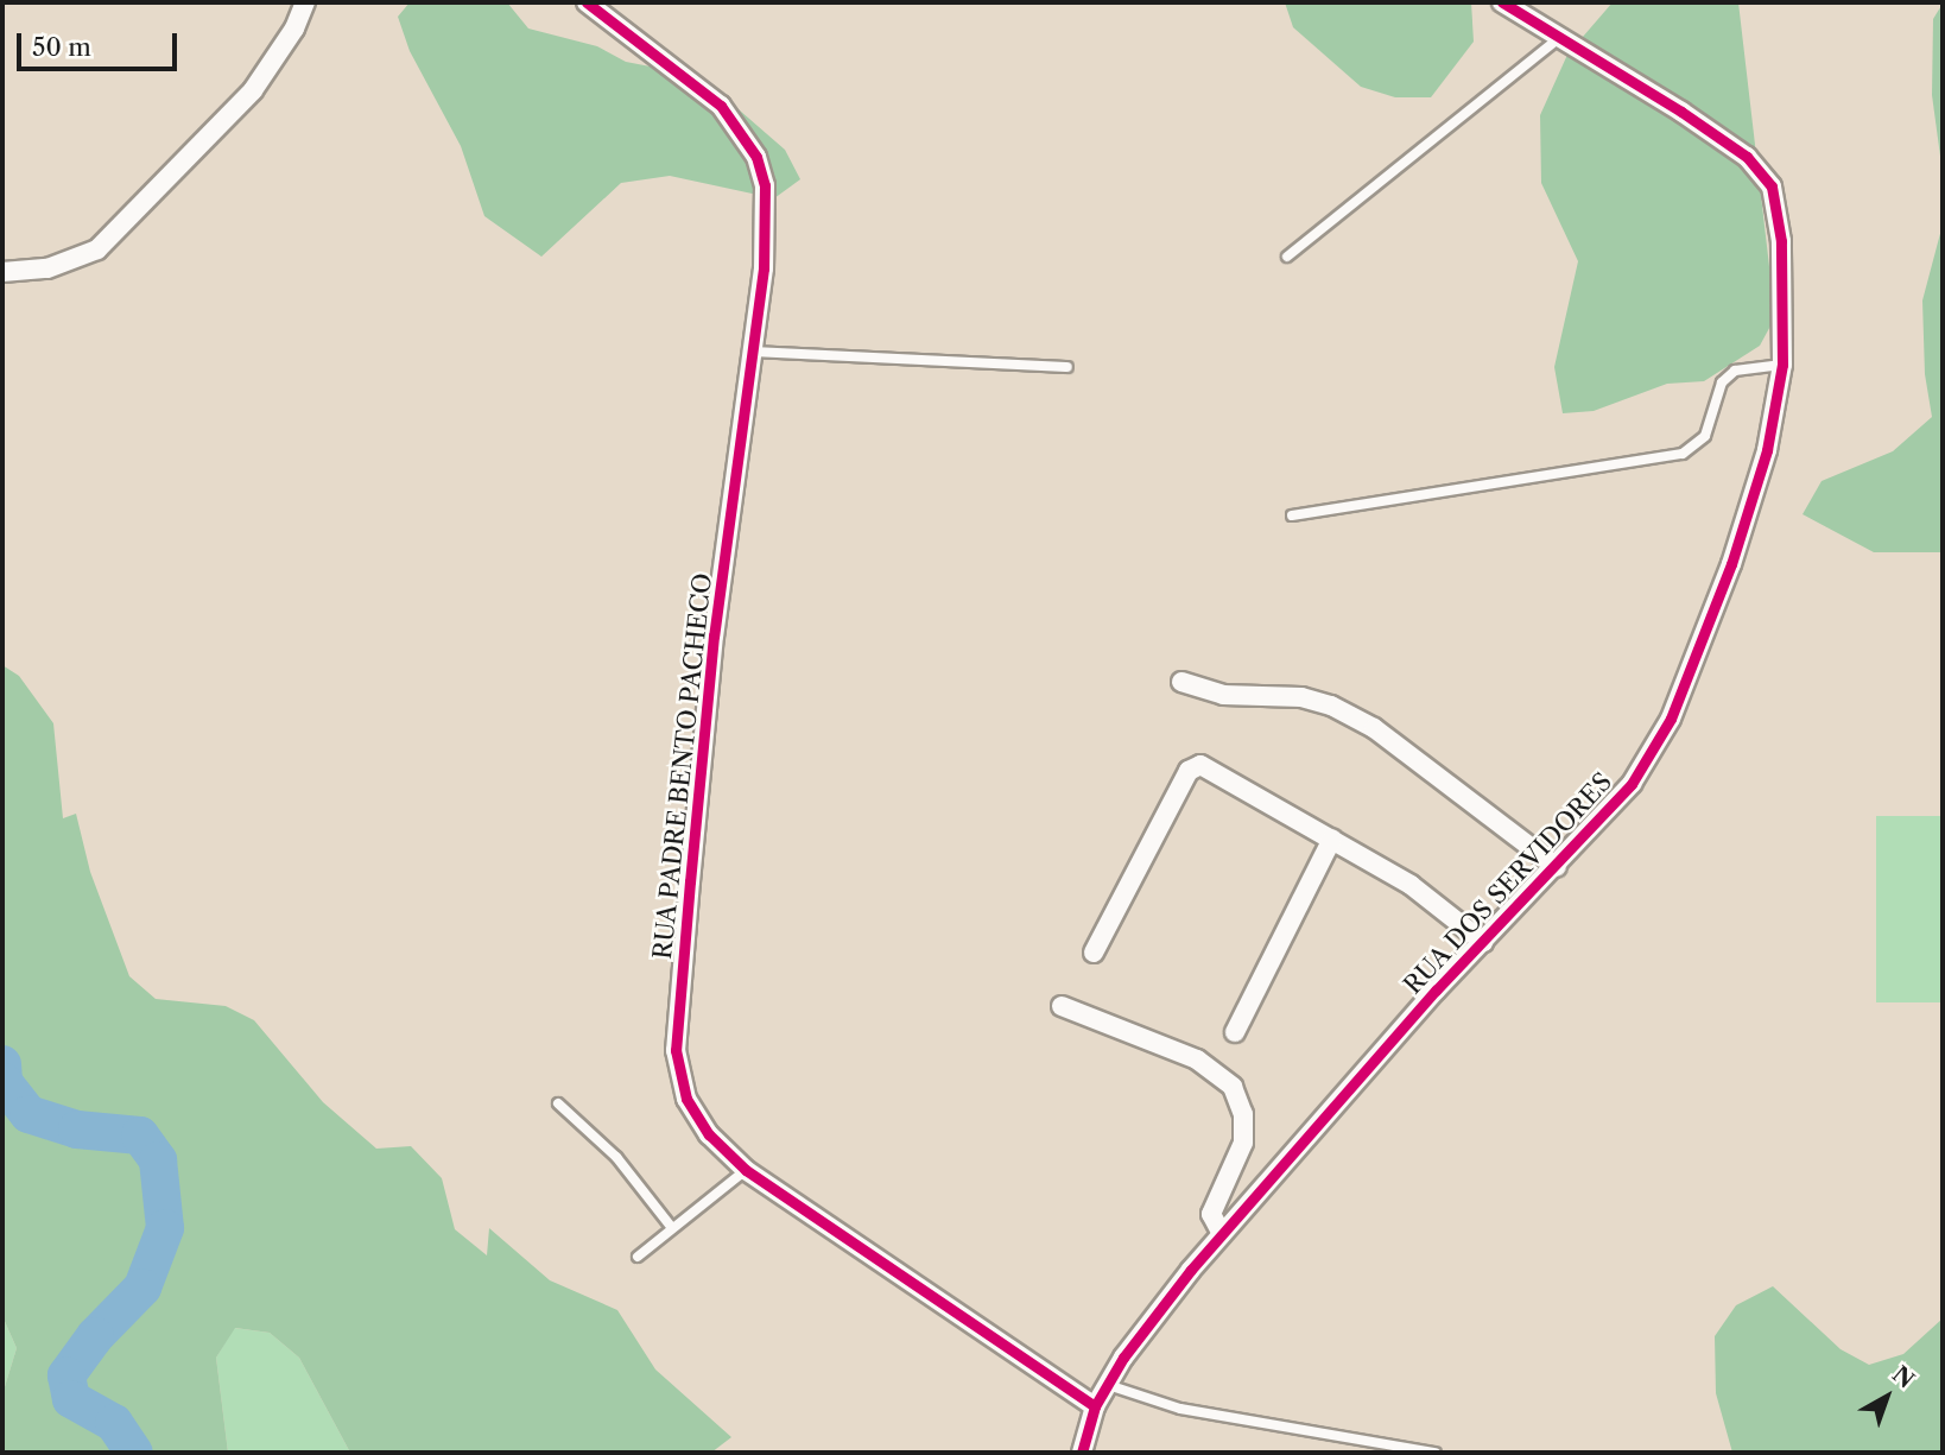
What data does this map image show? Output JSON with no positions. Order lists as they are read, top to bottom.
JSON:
{
  "streets": {
    "street": ["RUA PADRE BENTO PACHECO", "RUA DOS SERVIDORES"]
  },
  "crossings": [
    ["RUA PADRE BENTO PACHECO", "RUA DOS SERVIDORES"]
  ],
  "scale_bar": "50 m",
  "north": "top right"
}
